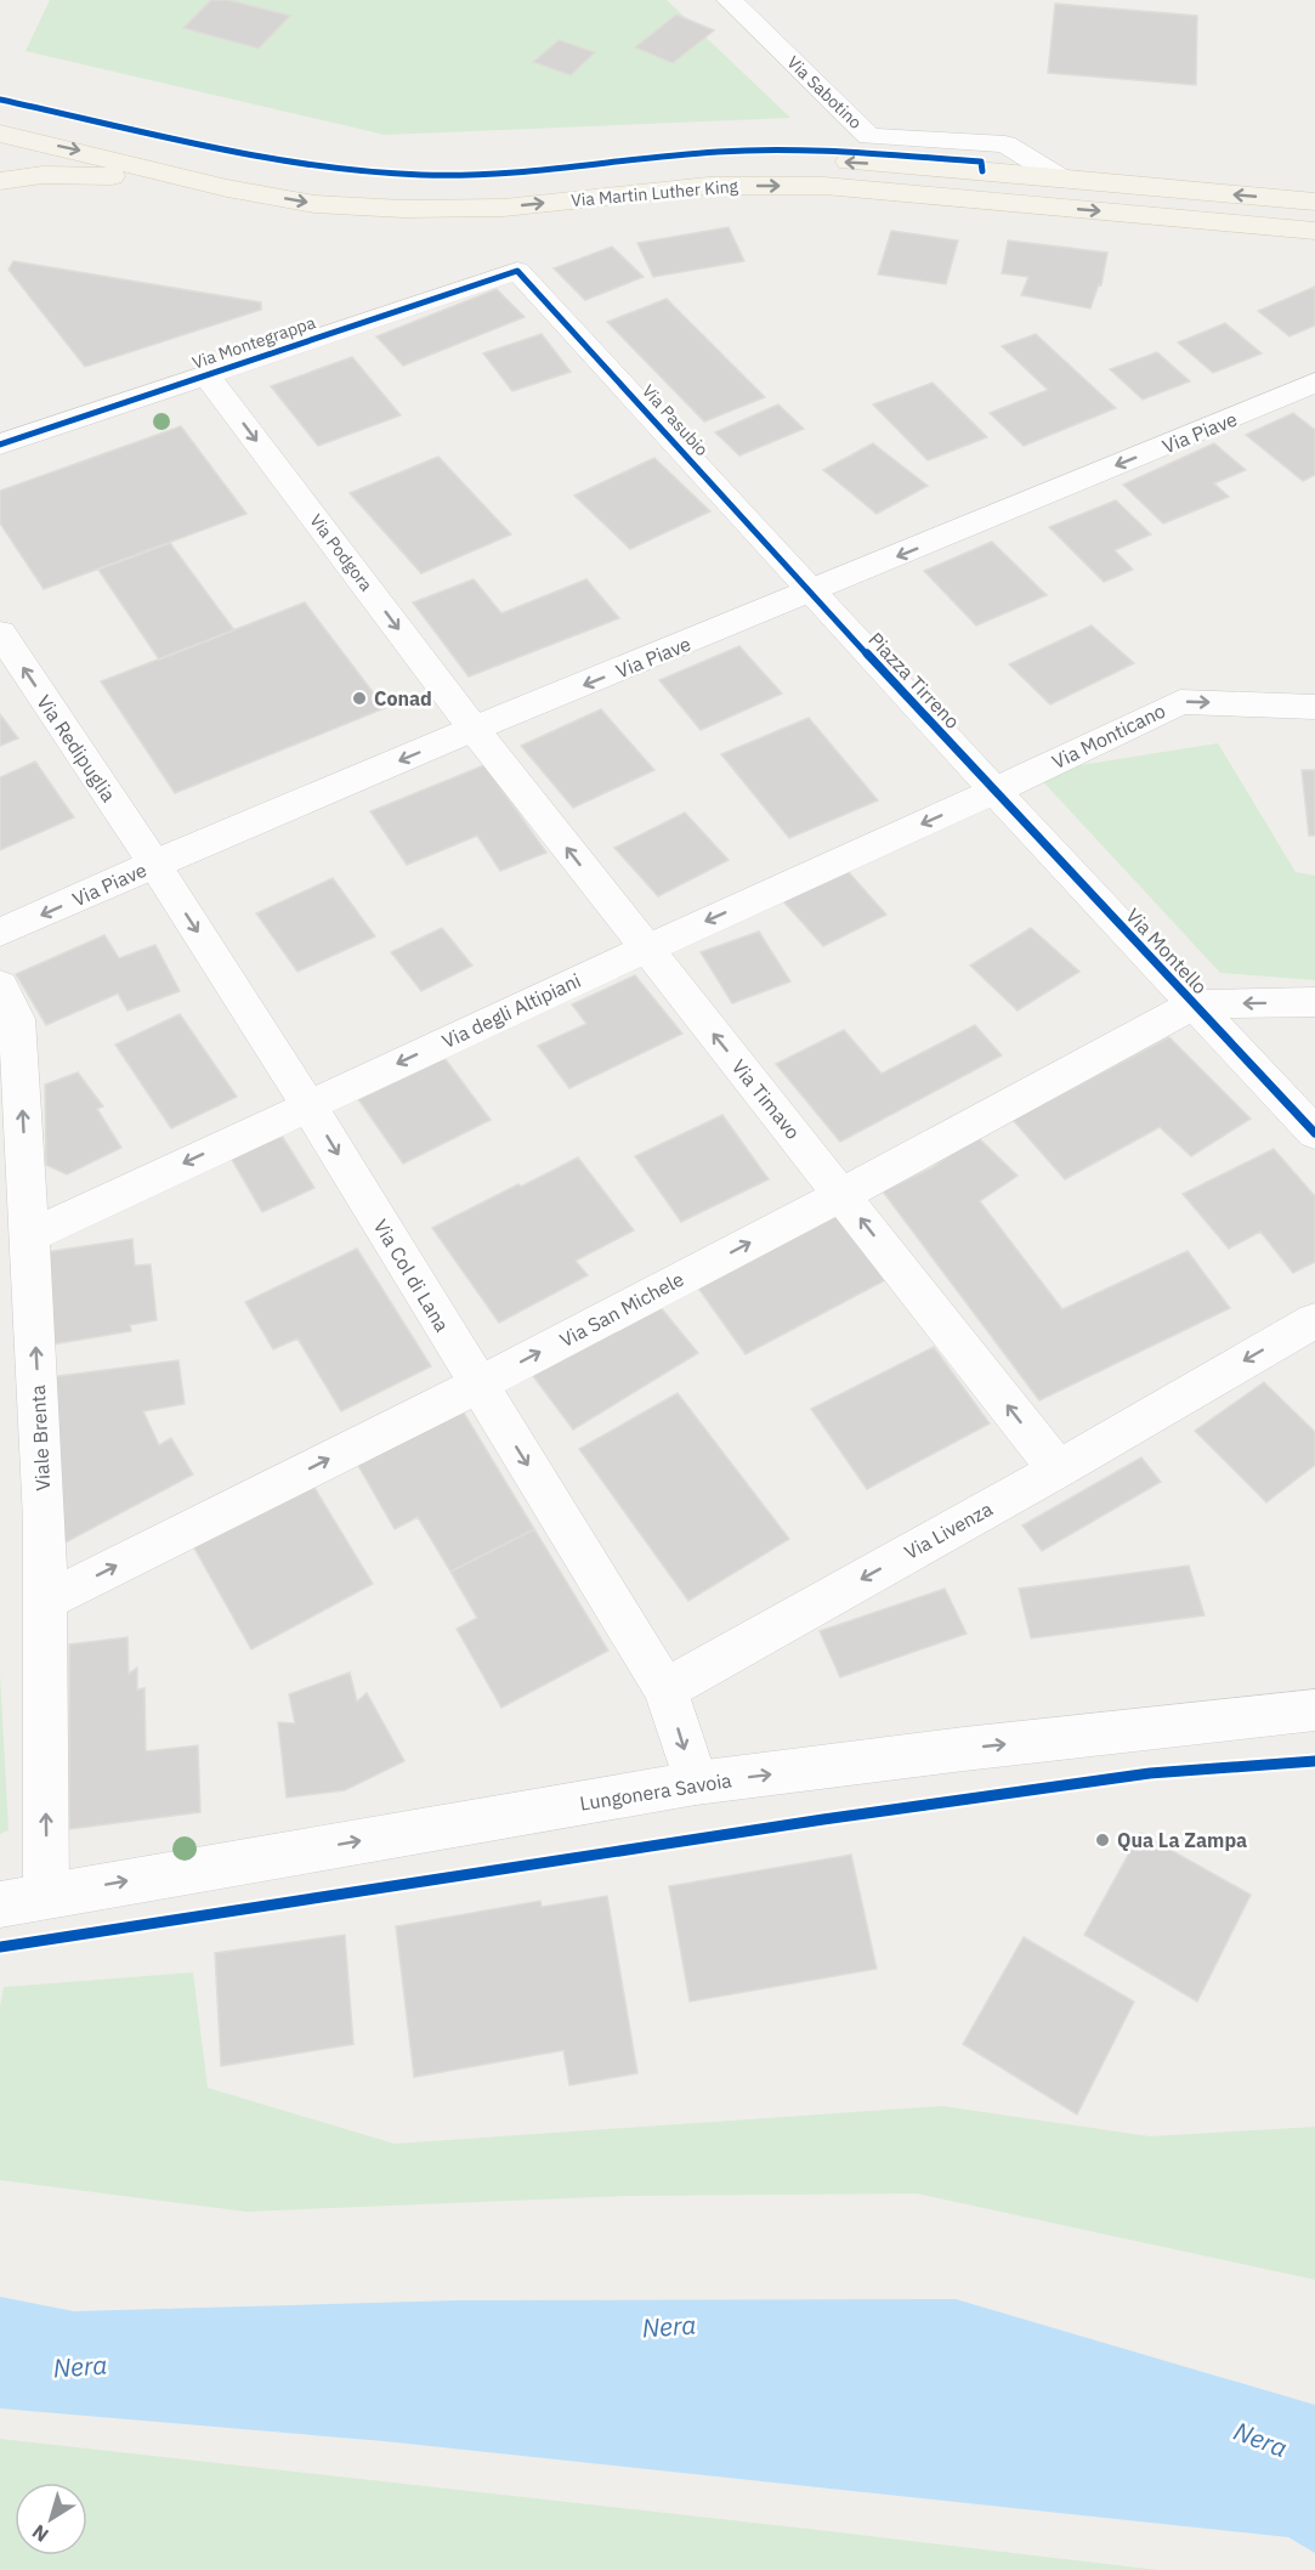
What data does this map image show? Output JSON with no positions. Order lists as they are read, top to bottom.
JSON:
{
  "streets": {
    "main road": ["Via Martin Luther King"],
    "street": [
      "Via Sabotino",
      "Via Montegrappa",
      "Via Pasubio",
      "Via Piave",
      "Via Podgora",
      "Piazza Tirreno",
      "Via Monticano",
      "Via Redipuglia",
      "Via Montello",
      "Via degli Altipiani",
      "Via Timavo",
      "Via Col di Lana",
      "Via San Michele",
      "Viale Brenta",
      "Via Livenza",
      "Lungonera Savoia"
    ]
  },
  "crossings": [
    ["Via Sabotino", "Via Martin Luther King"],
    ["Via Montegrappa", "Via Pasubio"],
    ["Via Montegrappa", "Via Podgora"],
    ["Via Pasubio", "Via Piave"],
    ["Via Pasubio", "Piazza Tirreno"],
    ["Via Piave", "Via Podgora"],
    ["Via Piave", "Piazza Tirreno"],
    ["Via Piave", "Via Redipuglia"],
    ["Via Piave", "Via Timavo"],
    ["Via Piave", "Via Col di Lana"],
    ["Via Podgora", "Via Timavo"],
    ["Piazza Tirreno", "Via Monticano"],
    ["Piazza Tirreno", "Via Montello"],
    ["Piazza Tirreno", "Via degli Altipiani"],
    ["Via Monticano", "Via Montello"],
    ["Via Monticano", "Via degli Altipiani"],
    ["Via Redipuglia", "Via Col di Lana"],
    ["Via Montello", "Via degli Altipiani"],
    ["Via Montello", "Via San Michele"],
    ["Via degli Altipiani", "Via Timavo"],
    ["Via degli Altipiani", "Via Col di Lana"],
    ["Via degli Altipiani", "Viale Brenta"],
    ["Via Timavo", "Via San Michele"],
    ["Via Timavo", "Via Livenza"],
    ["Via Col di Lana", "Via San Michele"],
    ["Via Col di Lana", "Via Livenza"],
    ["Via San Michele", "Viale Brenta"],
    ["Viale Brenta", "Lungonera Savoia"]
  ],
  "one_way": [
    "Via Piave",
    "Via Podgora",
    "Via Redipuglia",
    "Via degli Altipiani",
    "Via Timavo",
    "Via Col di Lana",
    "Via San Michele",
    "Viale Brenta",
    "Via Livenza",
    "Lungonera Savoia"
  ],
  "water": ["Nera"],
  "places": ["Conad", "Qua La Zampa"],
  "north": "bottom left"
}
